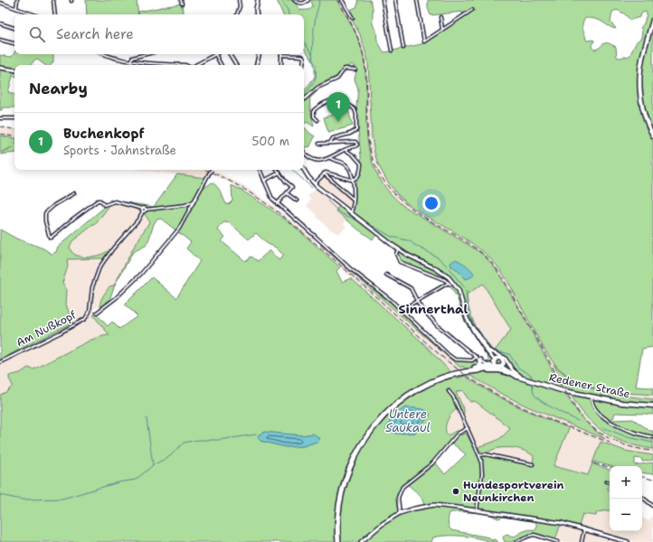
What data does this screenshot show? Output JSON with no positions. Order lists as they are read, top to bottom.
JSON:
{
  "streets": {
    "main road": ["Redener Straße"],
    "street": ["Am Nußkopf"]
  },
  "districts": ["Sinnerthal"],
  "water": ["Untere Saukaul"],
  "places": ["Hundesportverein Neunkirchen"],
  "page": {
    "search": "Search here",
    "heading": "Nearby",
    "pins": "1",
    "list": [
      {
        "mark": "1",
        "name": "Buchenkopf",
        "note": "Sports · Jahnstraße",
        "value": "500 m"
      }
    ],
    "map_buttons": ["+", "−"]
  }
}
